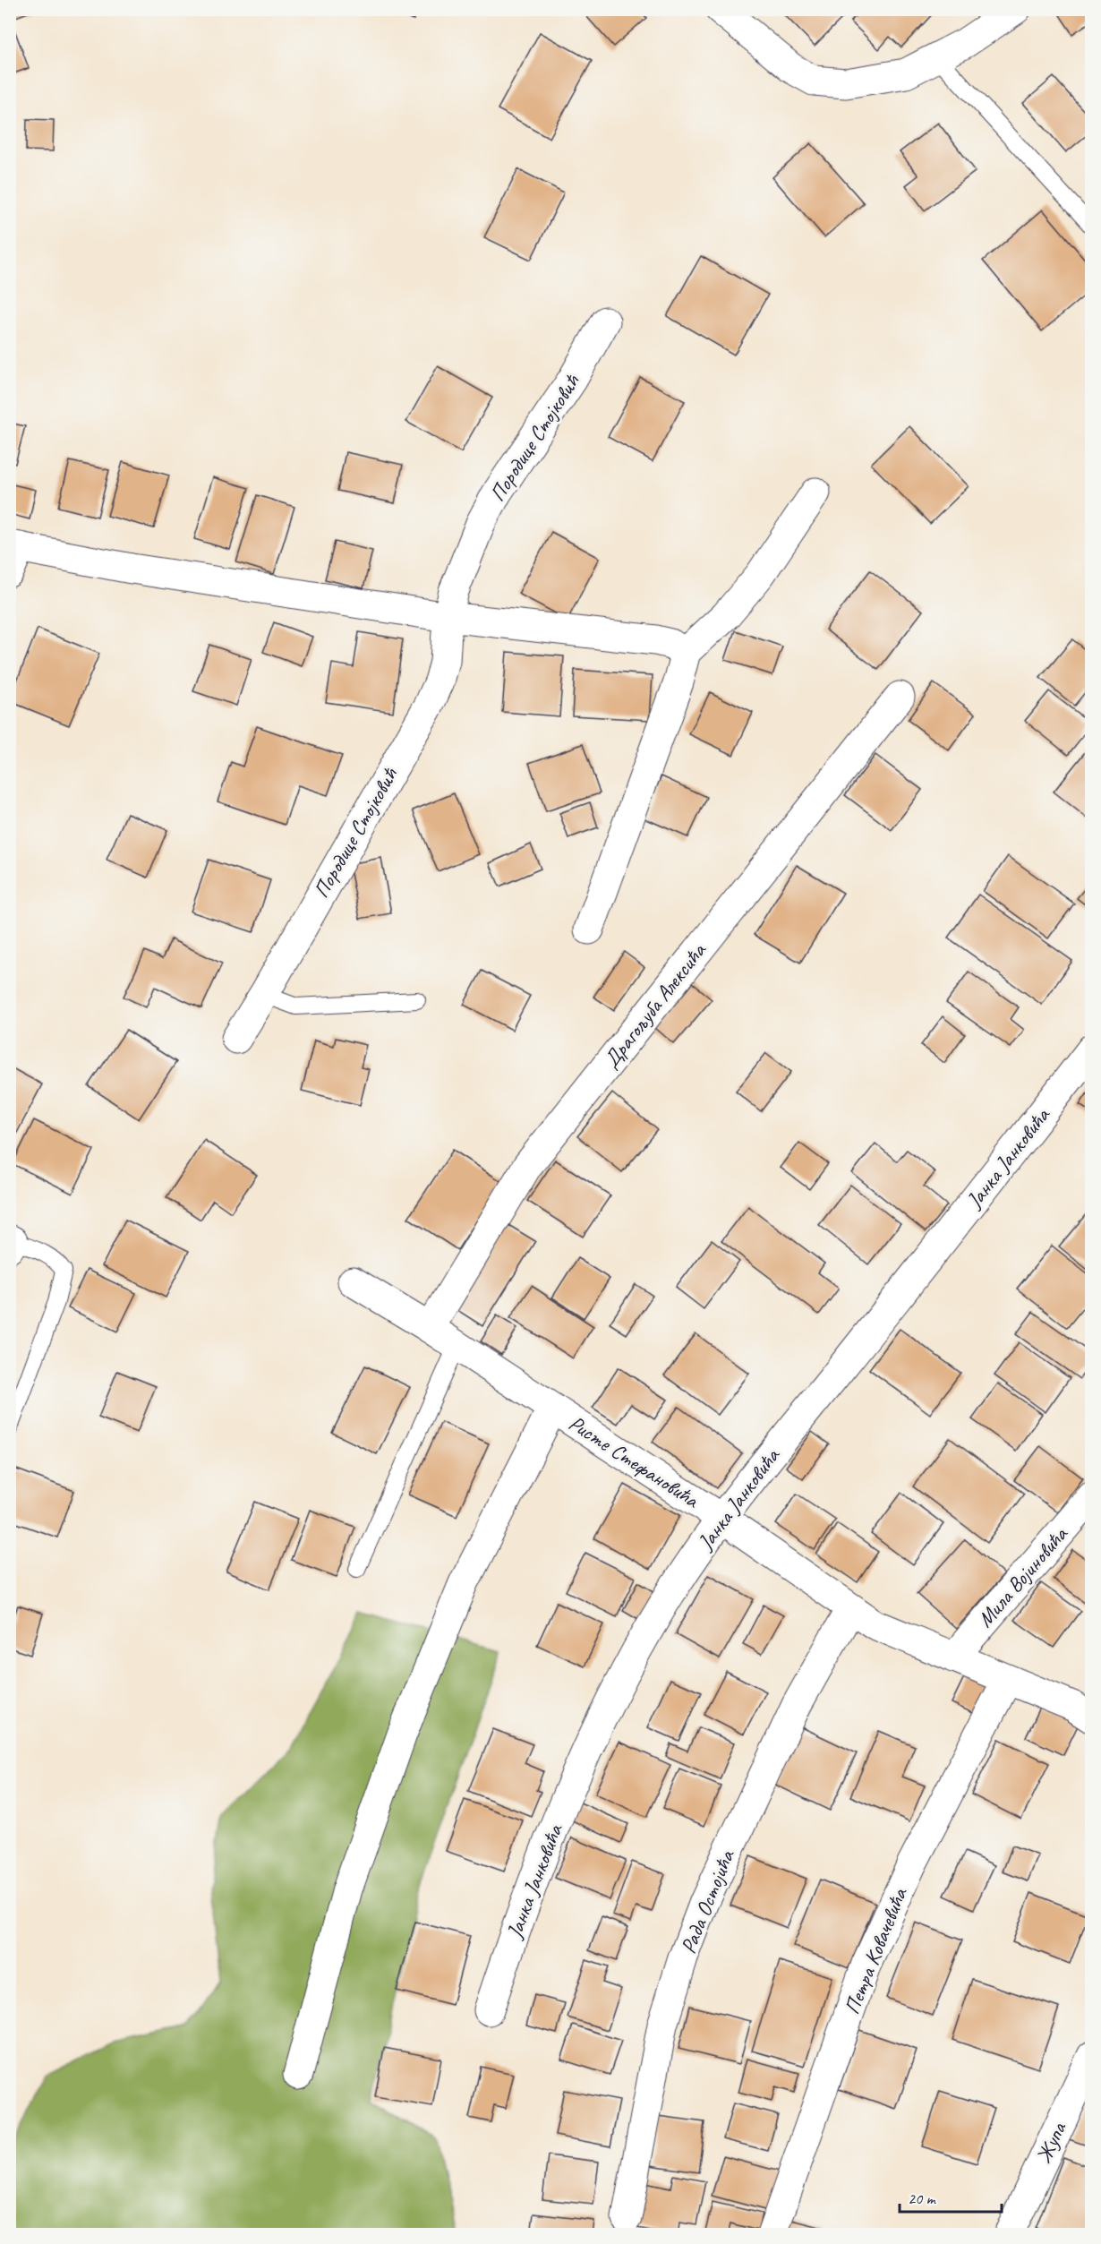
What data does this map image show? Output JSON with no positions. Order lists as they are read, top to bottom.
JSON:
{
  "streets": {
    "street": [
      "Породице Стојковић",
      "Драгољуба Алексића",
      "Јанка Јанковића",
      "Ристе Стефановића",
      "Мила Војиновића",
      "Рада Остојића",
      "Петра Ковачевића",
      "Жупа"
    ]
  },
  "crossings": [
    ["Драгољуба Алексића", "Ристе Стефановића"],
    ["Јанка Јанковића", "Ристе Стефановића"],
    ["Ристе Стефановића", "Мила Војиновића"],
    ["Ристе Стефановића", "Рада Остојића"],
    ["Ристе Стефановића", "Петра Ковачевића"]
  ],
  "scale_bar": "20 m"
}
